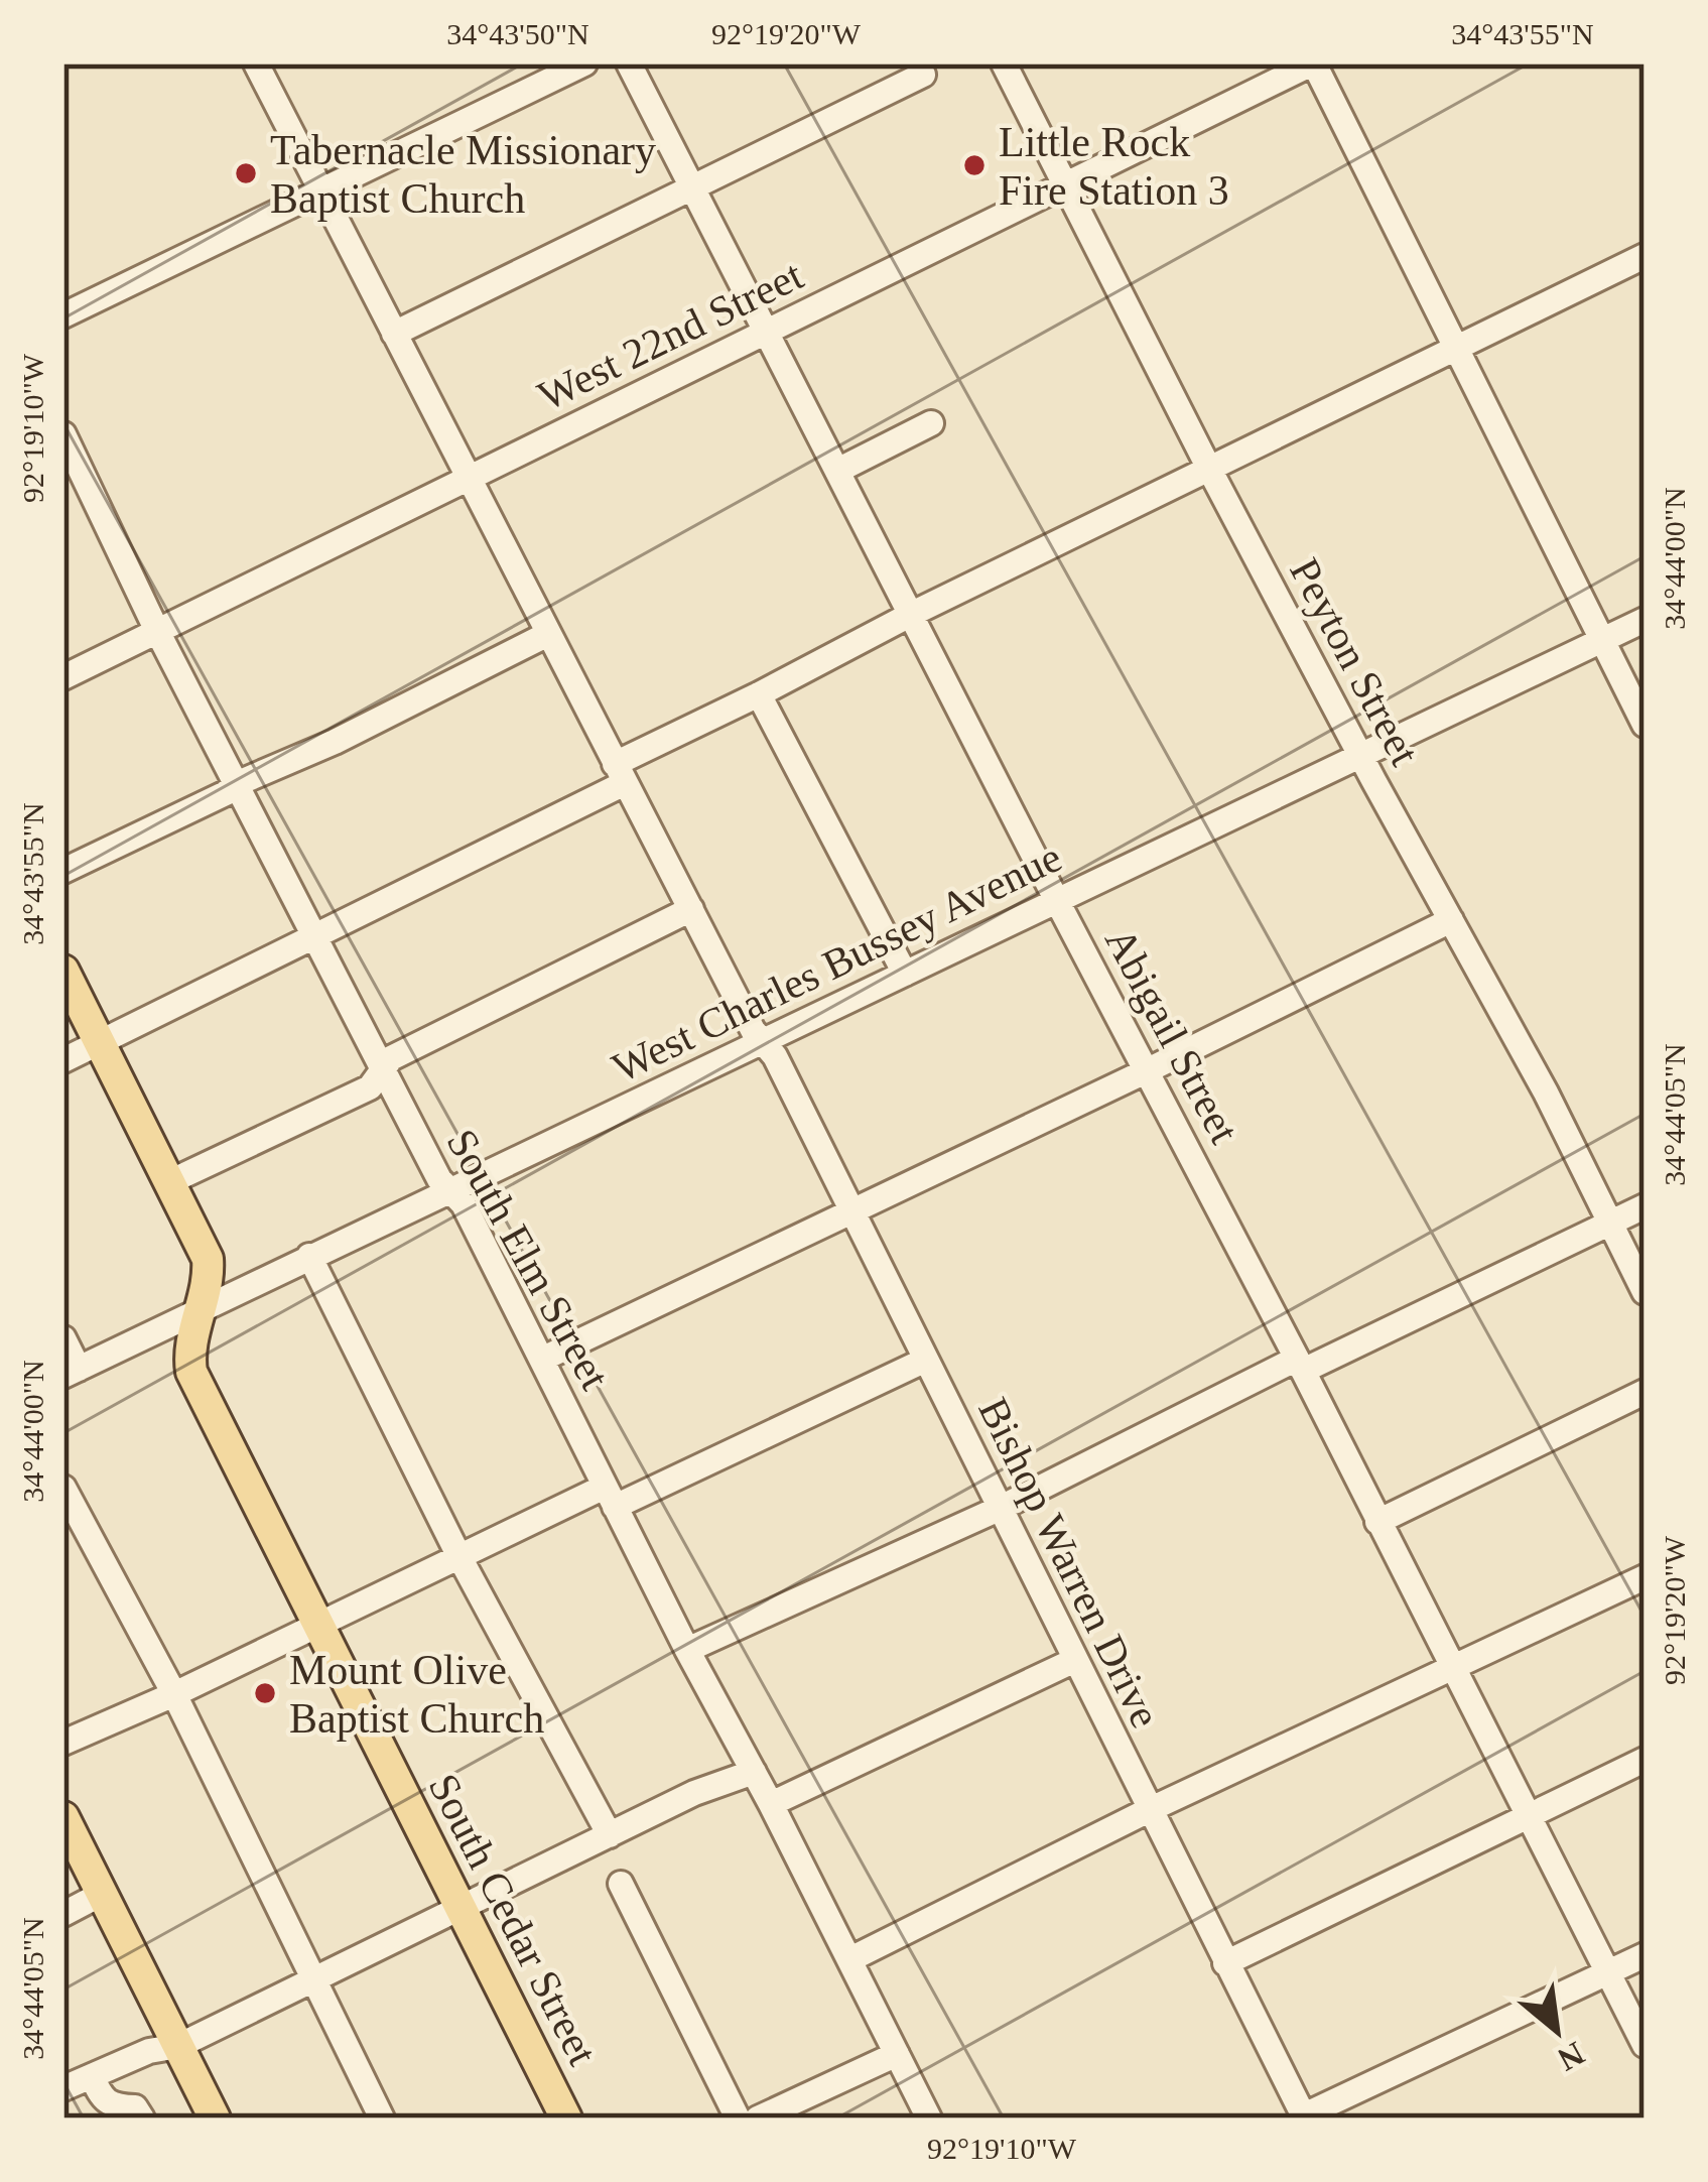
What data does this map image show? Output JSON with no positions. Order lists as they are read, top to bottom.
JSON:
{
  "streets": {
    "main road": ["South Cedar Street"],
    "street": [
      "West 22nd Street",
      "Peyton Street",
      "West Charles Bussey Avenue",
      "Abigail Street",
      "South Elm Street",
      "Bishop Warren Drive"
    ]
  },
  "crossings": [
    ["West 22nd Street", "Peyton Street"],
    ["West 22nd Street", "Abigail Street"],
    ["West 22nd Street", "South Elm Street"],
    ["West 22nd Street", "Bishop Warren Drive"],
    ["Peyton Street", "West Charles Bussey Avenue"],
    ["West Charles Bussey Avenue", "Abigail Street"],
    ["West Charles Bussey Avenue", "South Elm Street"],
    ["West Charles Bussey Avenue", "Bishop Warren Drive"],
    ["West Charles Bussey Avenue", "South Cedar Street"]
  ],
  "places": ["Little Rock Fire Station 3", "Tabernacle Missionary Baptist Church", "Mount Olive Baptist Church"],
  "north": "bottom right",
  "coordinates": [
    "34°43'50\"N",
    "92°19'20\"W",
    "34°43'55\"N",
    "92°19'10\"W",
    "34°44'00\"N",
    "34°44'05\"N"
  ]
}
